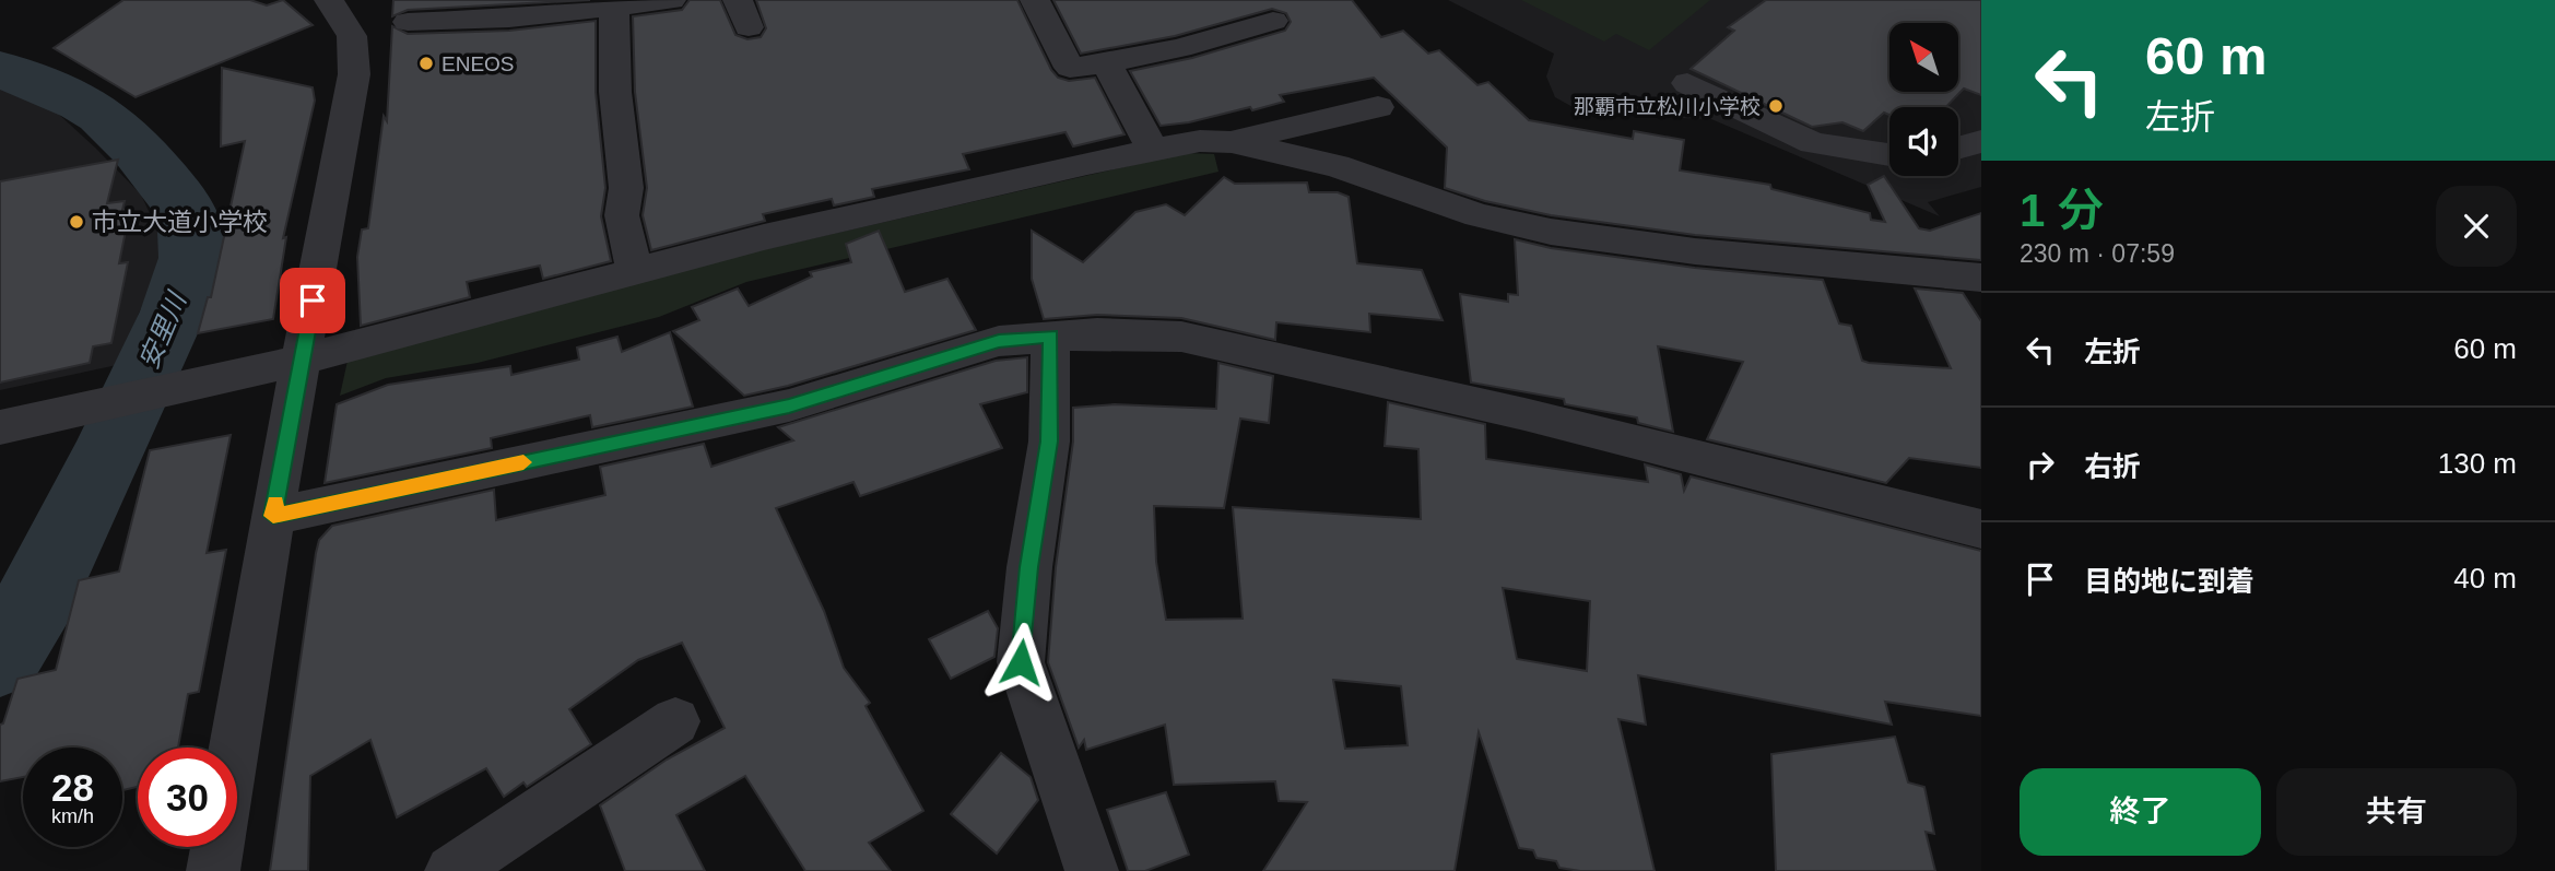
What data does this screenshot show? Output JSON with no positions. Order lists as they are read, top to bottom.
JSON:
{
  "water": ["安里川"],
  "places": ["ENEOS", "那覇市立松川小学校", "市立大道小学校"],
  "north": "top left",
  "page": {
    "turn": ["60 m", "左折"],
    "heading": ["1 分", "230 m · 07:59"],
    "list": [
      {
        "name": "左折",
        "value": "60 m"
      },
      {
        "name": "右折",
        "value": "130 m"
      },
      {
        "name": "目的地に到着",
        "value": "40 m"
      }
    ],
    "speed": "28 km/h",
    "limit": "30",
    "buttons": ["終了", "共有"]
  }
}
